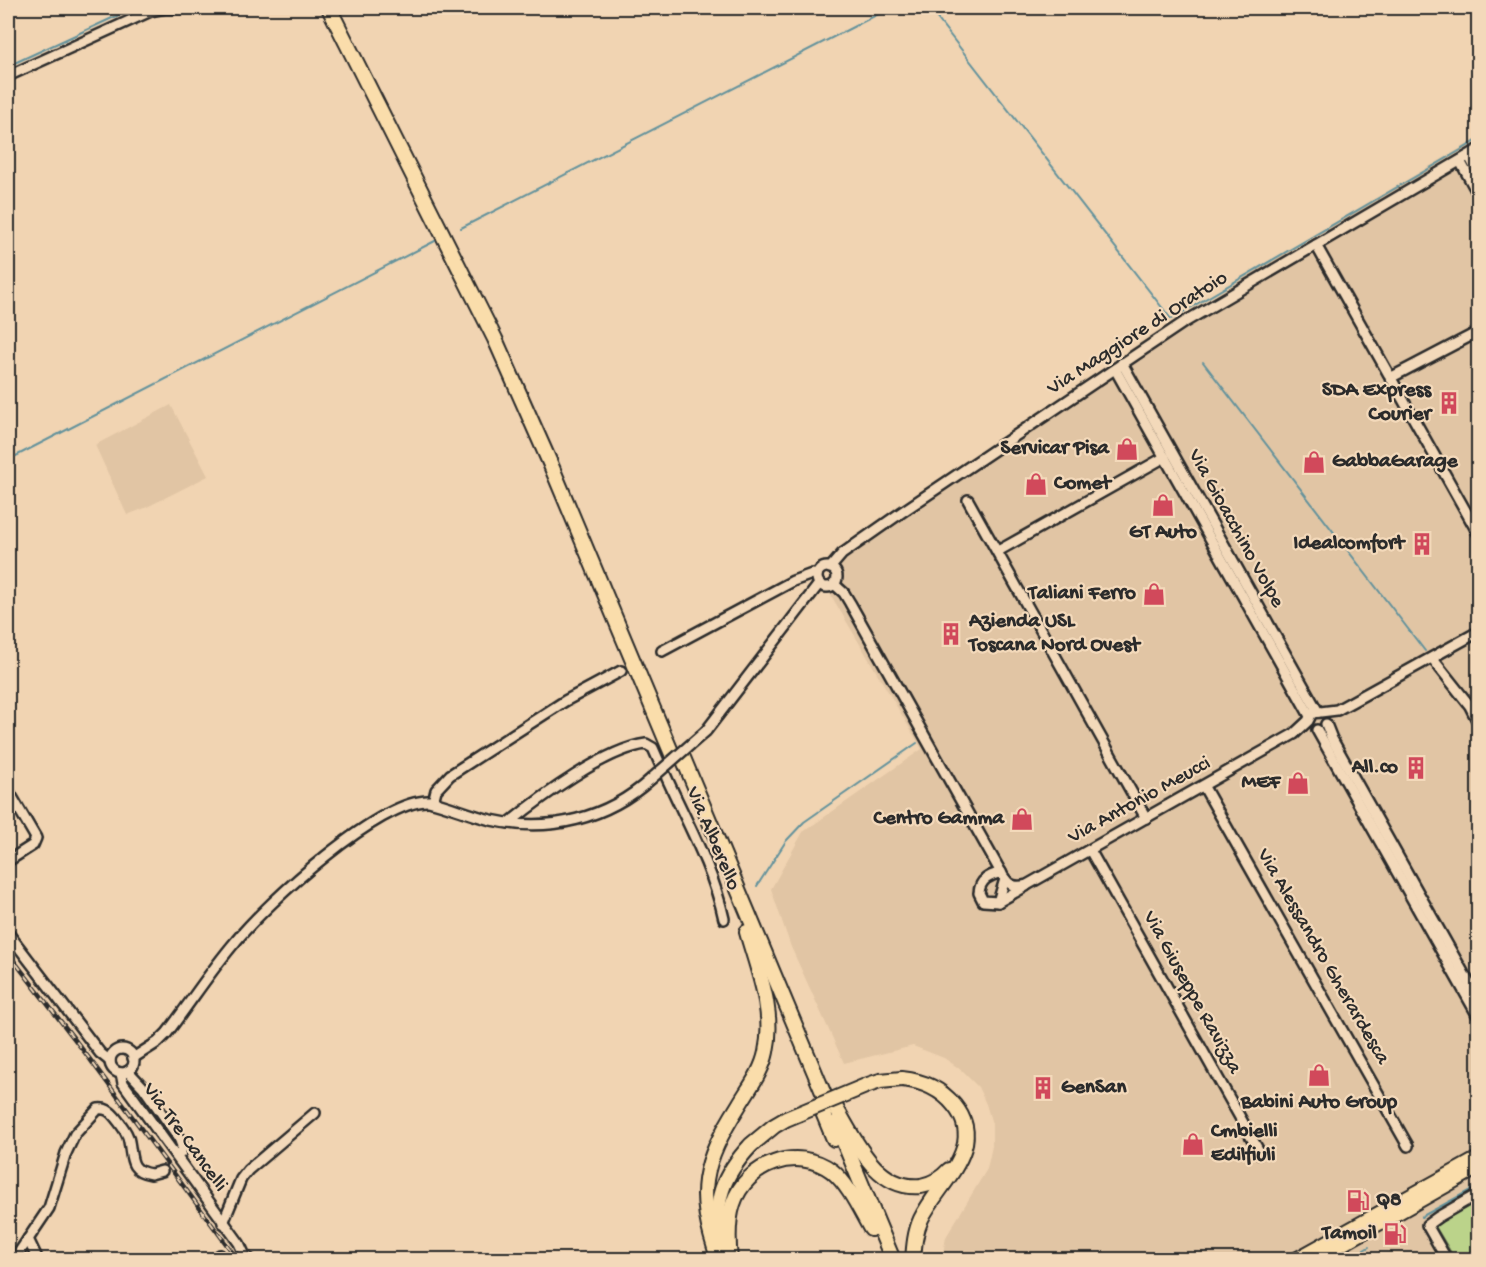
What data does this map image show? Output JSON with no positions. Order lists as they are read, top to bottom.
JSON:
{
  "streets": {
    "street": [
      "Via Maggiore di Oratoio",
      "Via Gioacchino Volpe",
      "Via Antonio Meucci",
      "Via Alberello",
      "Via Alessandro Gherardesca",
      "Via Giuseppe Ravizza",
      "Via Tre Cancelli"
    ]
  },
  "crossings": [
    ["Via Maggiore di Oratoio", "Via Gioacchino Volpe"],
    ["Via Maggiore di Oratoio", "Via Tre Cancelli"],
    ["Via Gioacchino Volpe", "Via Antonio Meucci"],
    ["Via Antonio Meucci", "Via Alessandro Gherardesca"],
    ["Via Antonio Meucci", "Via Giuseppe Ravizza"]
  ],
  "places": {
    "building": [
      "SDA Express Courier",
      "Idealcomfort",
      "Azienda USL Toscana Nord Ovest",
      "All.co",
      "GenSan"
    ],
    "shop": [
      "Servicar Pisa",
      "GabbaGarage",
      "Comet",
      "GT Auto",
      "Taliani Ferro",
      "MEF",
      "Centro Gamma",
      "Babini Auto Group",
      "Cmbielli Edilfiuli"
    ],
    "fuel station": ["Q8", "Tamoil"]
  }
}
